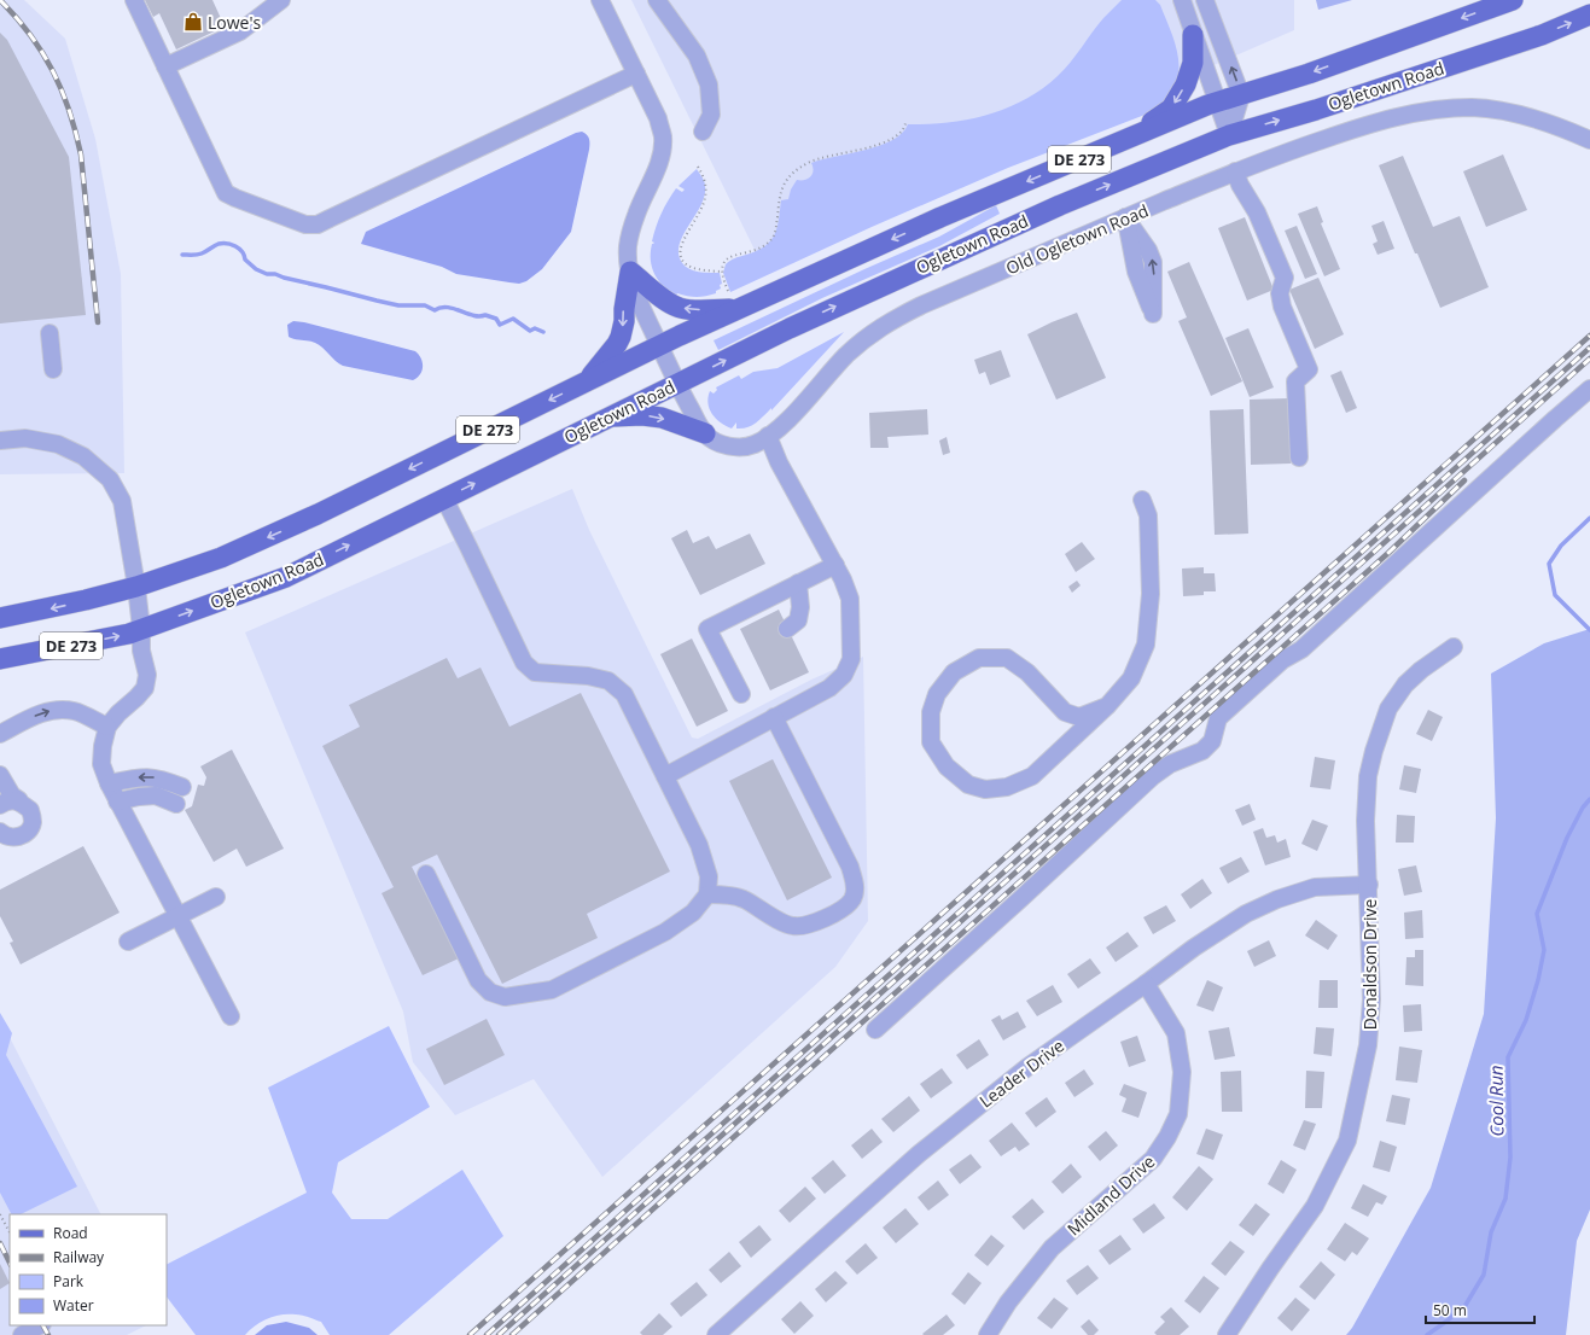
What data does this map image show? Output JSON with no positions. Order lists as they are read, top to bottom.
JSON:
{
  "streets": {
    "main road": ["Ogletown Road", "DE 273"],
    "street": [
      "Old Ogletown Road",
      "Donaldson Drive",
      "Leader Drive",
      "Midland Drive"
    ]
  },
  "crossings": [
    ["Ogletown Road", "Old Ogletown Road"],
    ["Donaldson Drive", "Leader Drive"],
    ["Leader Drive", "Midland Drive"]
  ],
  "water": ["Cool Run"],
  "places": {
    "shop": ["Lowe's"]
  },
  "legend": [
    "Road",
    "Railway",
    "Park",
    "Water"
  ],
  "scale_bar": "50 m"
}
